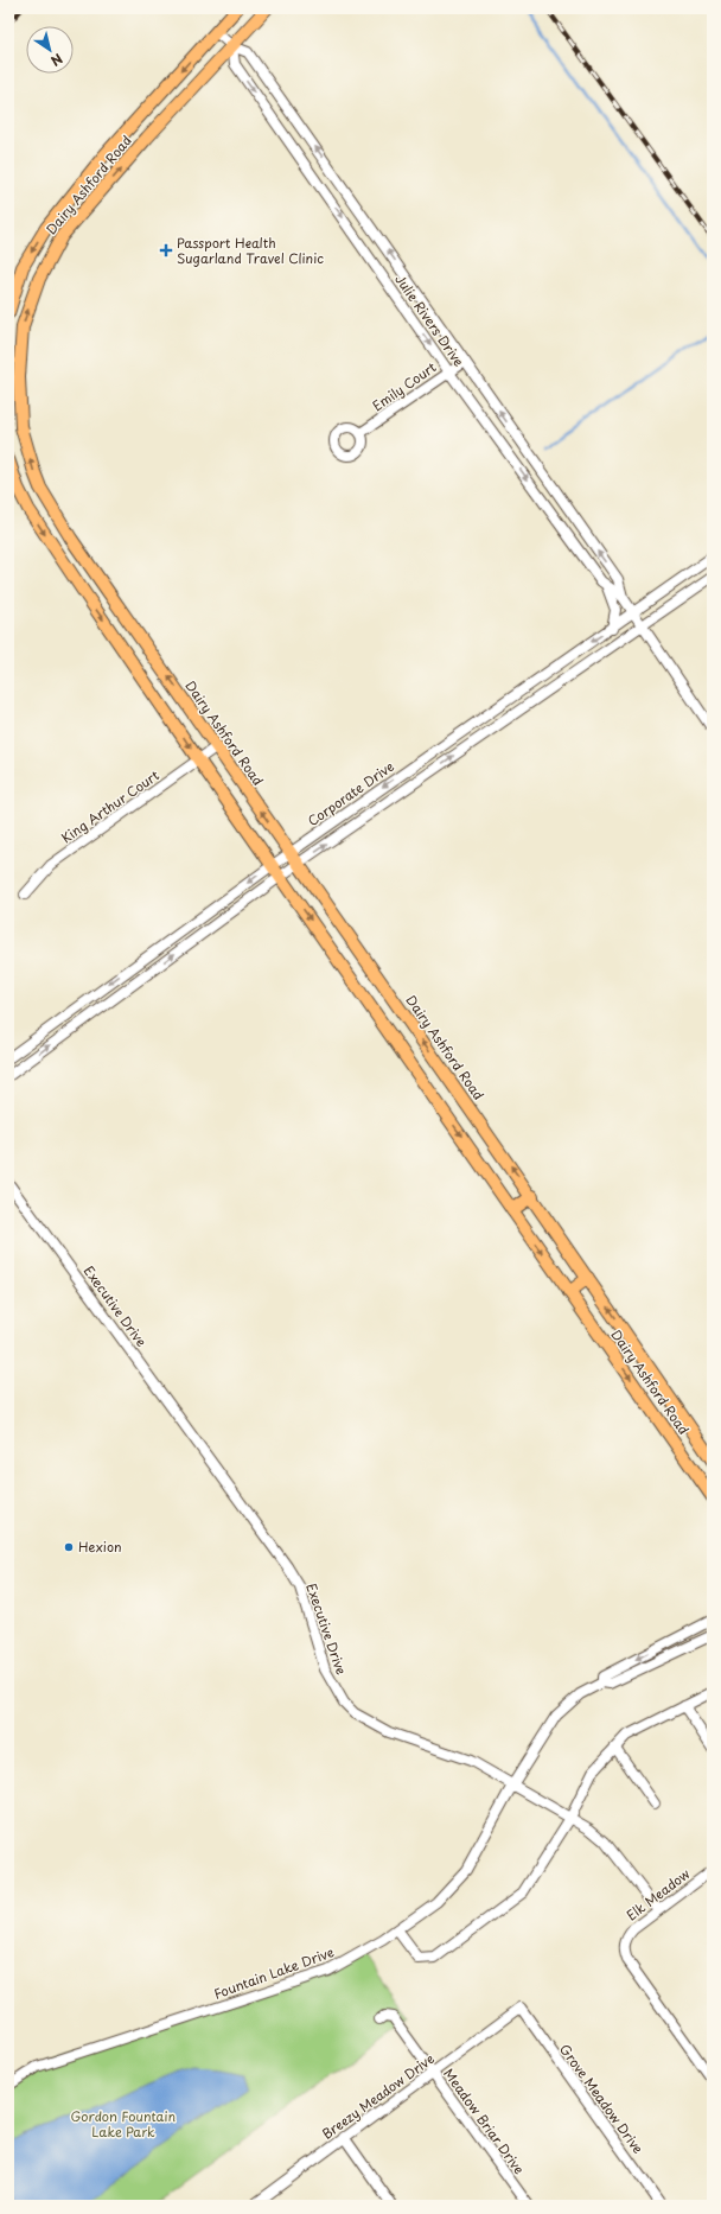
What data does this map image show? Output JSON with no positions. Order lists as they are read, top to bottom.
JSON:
{
  "streets": {
    "main road": ["Dairy Ashford Road"],
    "street": [
      "Julie Rivers Drive",
      "Emily Court",
      "Corporate Drive",
      "King Arthur Court",
      "Executive Drive",
      "Elk Meadow",
      "Fountain Lake Drive",
      "Breezy Meadow Drive",
      "Grove Meadow Drive",
      "Meadow Briar Drive"
    ]
  },
  "crossings": [
    ["Dairy Ashford Road", "Julie Rivers Drive"],
    ["Dairy Ashford Road", "Corporate Drive"],
    ["Dairy Ashford Road", "King Arthur Court"],
    ["Julie Rivers Drive", "Emily Court"],
    ["Julie Rivers Drive", "Corporate Drive"],
    ["Executive Drive", "Elk Meadow"],
    ["Executive Drive", "Fountain Lake Drive"],
    ["Breezy Meadow Drive", "Grove Meadow Drive"],
    ["Breezy Meadow Drive", "Meadow Briar Drive"]
  ],
  "parks": ["Gordon Fountain Lake Park"],
  "places": {
    "health": ["Passport Health Sugarland Travel Clinic"],
    "other": ["Hexion"]
  },
  "north": "bottom right"
}
